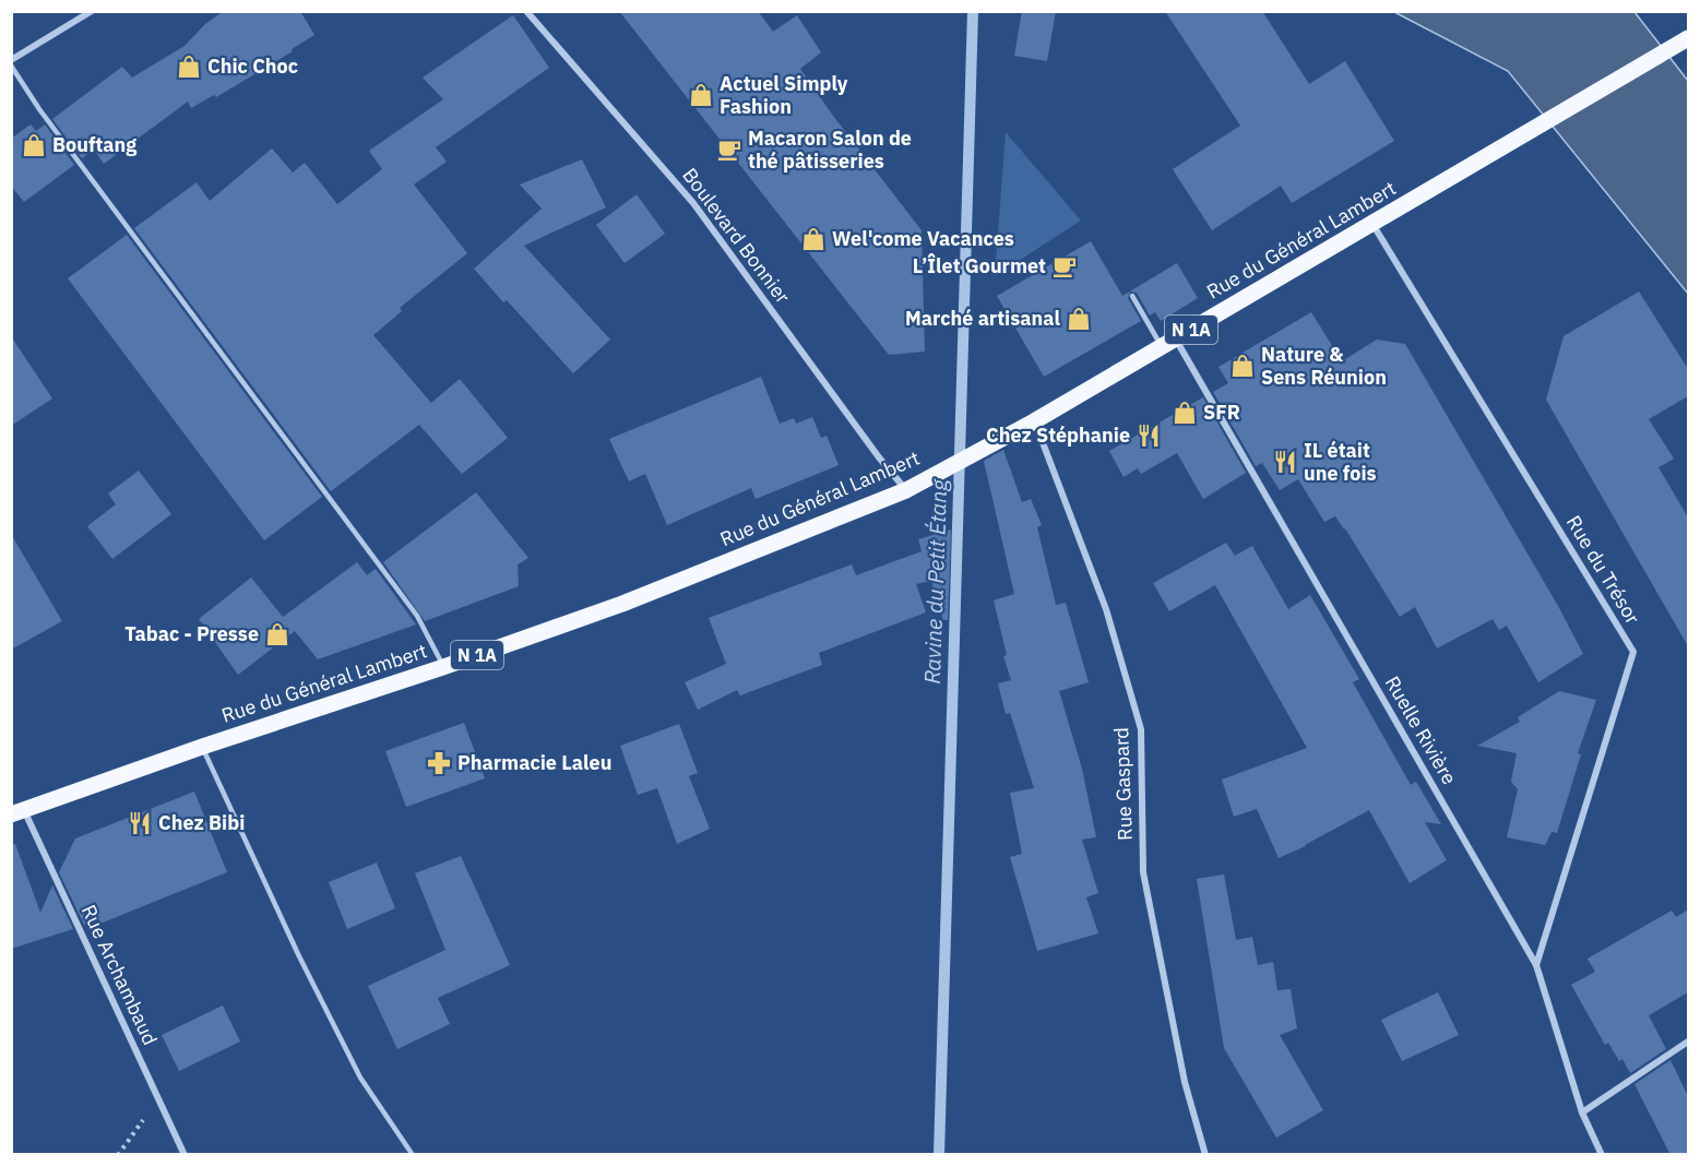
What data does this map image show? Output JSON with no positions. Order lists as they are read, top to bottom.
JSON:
{
  "streets": {
    "main road": ["Rue du Général Lambert", "N 1A"],
    "street": [
      "Boulevard Bonnier",
      "Rue du Trésor",
      "Ruelle Rivière",
      "Rue Gaspard",
      "Rue Archambaud"
    ]
  },
  "crossings": [
    ["Boulevard Bonnier", "Rue du Général Lambert"],
    ["Rue du Général Lambert", "Rue du Trésor"],
    ["Rue du Général Lambert", "Ruelle Rivière"],
    ["Rue du Général Lambert", "Rue Gaspard"],
    ["Rue du Général Lambert", "Rue Archambaud"],
    ["Rue du Trésor", "Ruelle Rivière"]
  ],
  "water": ["Ravine du Petit Étang"],
  "places": {
    "shop": [
      "Chic Choc",
      "Actuel Simply Fashion",
      "Bouftang",
      "Wel'come Vacances",
      "Marché artisanal",
      "Nature & Sens Réunion",
      "SFR",
      "Tabac - Presse"
    ],
    "cafe": ["Macaron Salon de thé pâtisseries", "L’Îlet Gourmet"],
    "restaurant": ["Chez Stéphanie", "IL était une fois", "Chez Bibi"],
    "pharmacy": ["Pharmacie Laleu"]
  }
}
